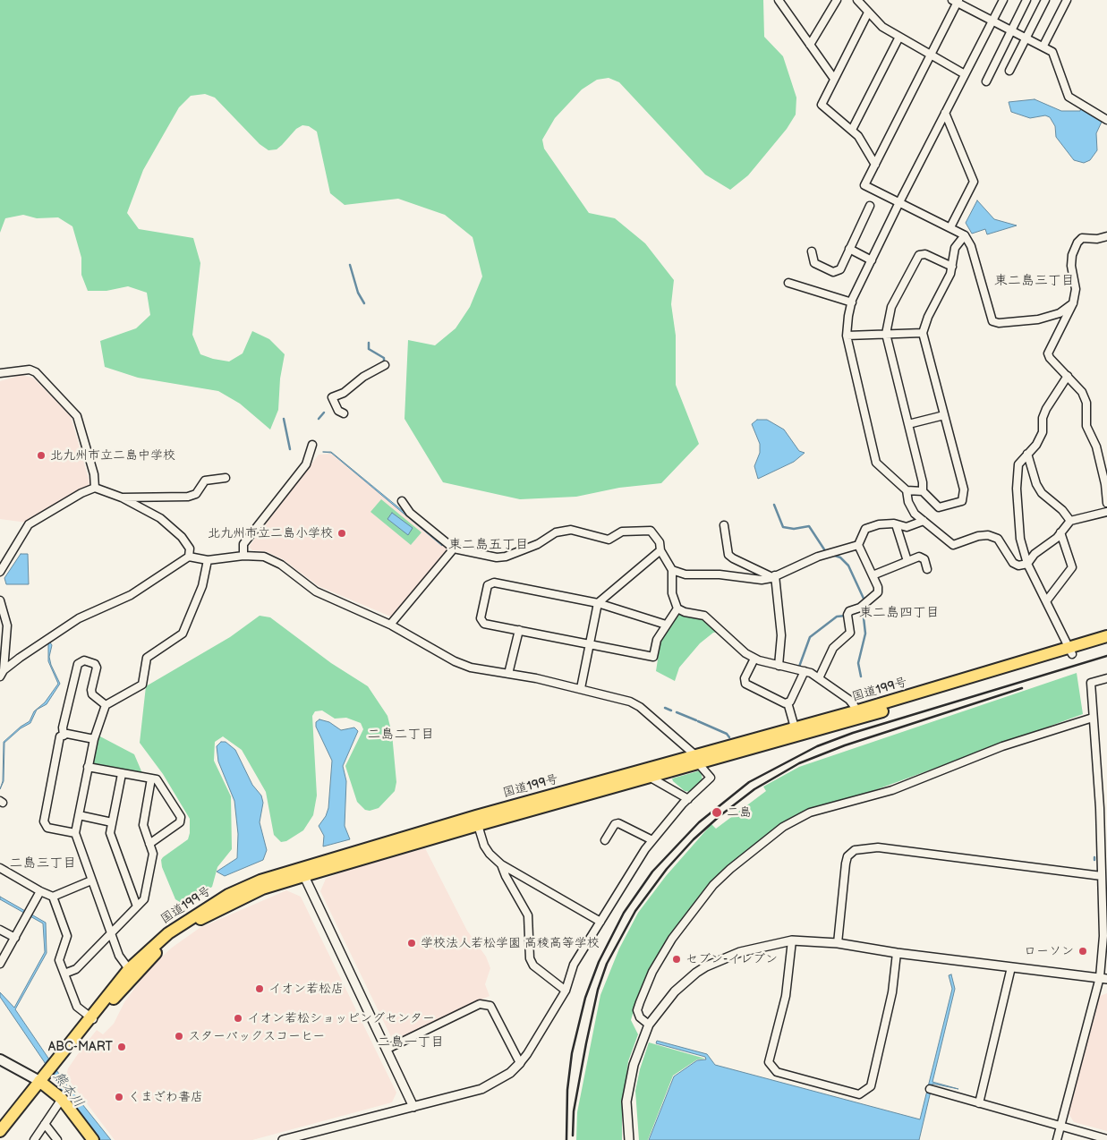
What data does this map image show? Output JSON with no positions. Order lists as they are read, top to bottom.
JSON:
{
  "streets": {
    "highway": ["国道199号"]
  },
  "districts": [
    "東二島三丁目",
    "東二島五丁目",
    "東二島四丁目",
    "二島二丁目",
    "二島三丁目",
    "二島一丁目"
  ],
  "water": ["熊本川"],
  "places": [
    "北九州市立二島中学校",
    "北九州市立二島小学校",
    "二島",
    "学校法人若松学園 高稜高等学校",
    "ローソン",
    "セブン-イレブン",
    "イオン若松店",
    "イオン若松ショッピングセンター",
    "スターバックスコーヒー",
    "ABC-MART",
    "くまざわ書店"
  ]
}
